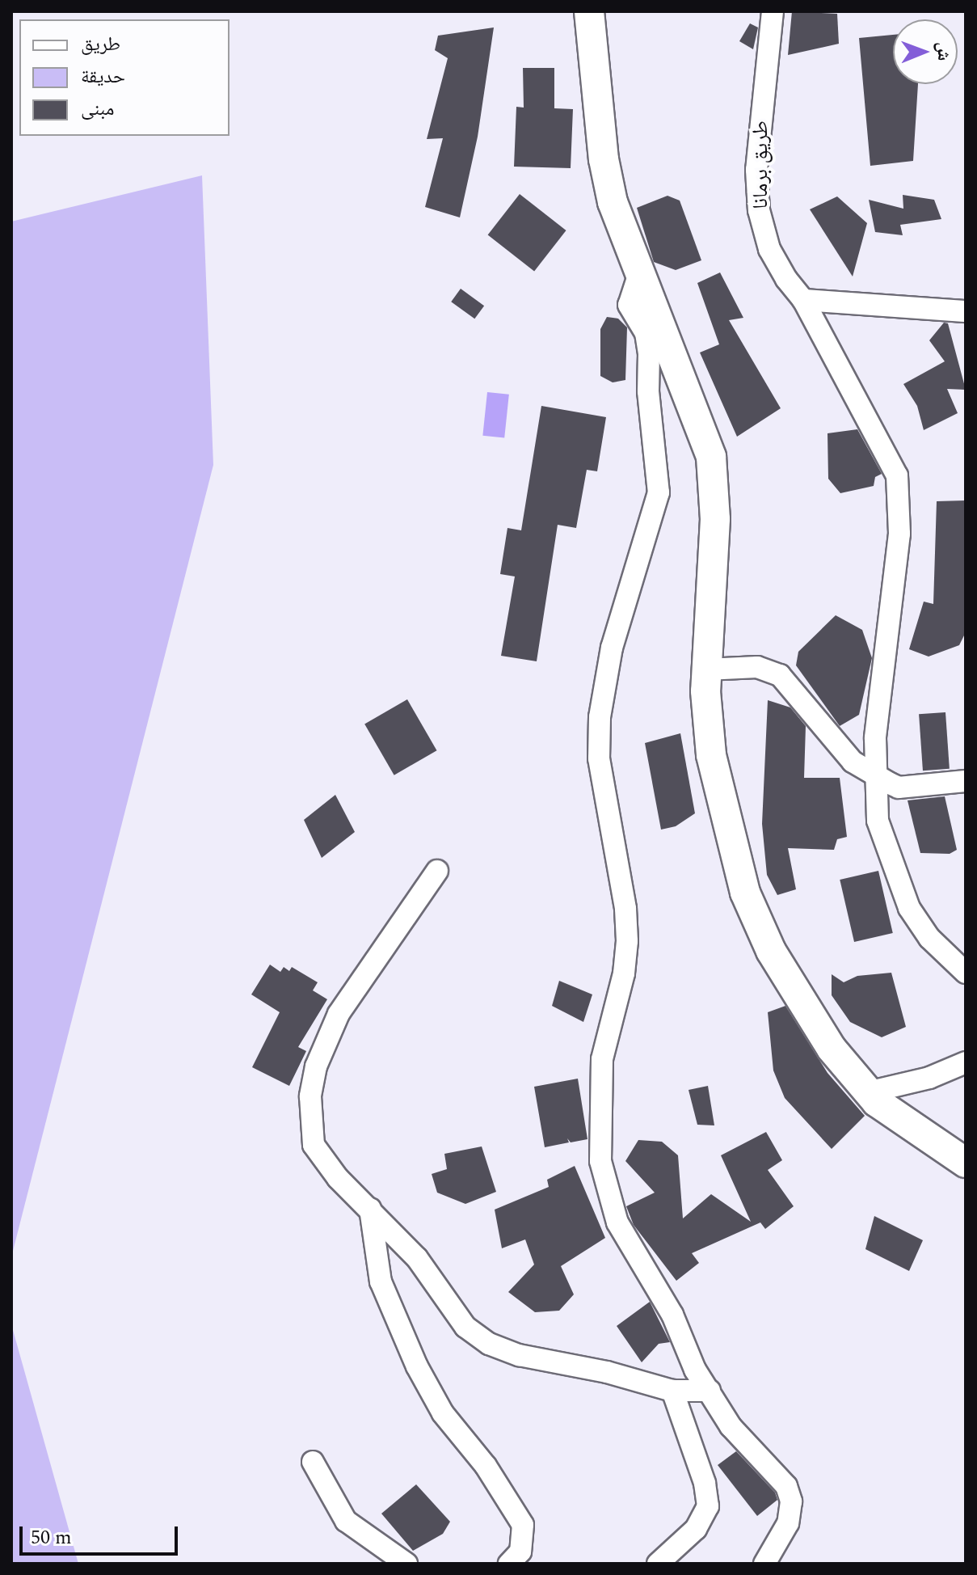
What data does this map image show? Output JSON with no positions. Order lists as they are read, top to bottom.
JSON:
{
  "streets": {
    "street": ["طريق برمانا"]
  },
  "legend": ["طريق", "حديقة", "مبنى"],
  "scale_bar": "50 m",
  "north": "right"
}
